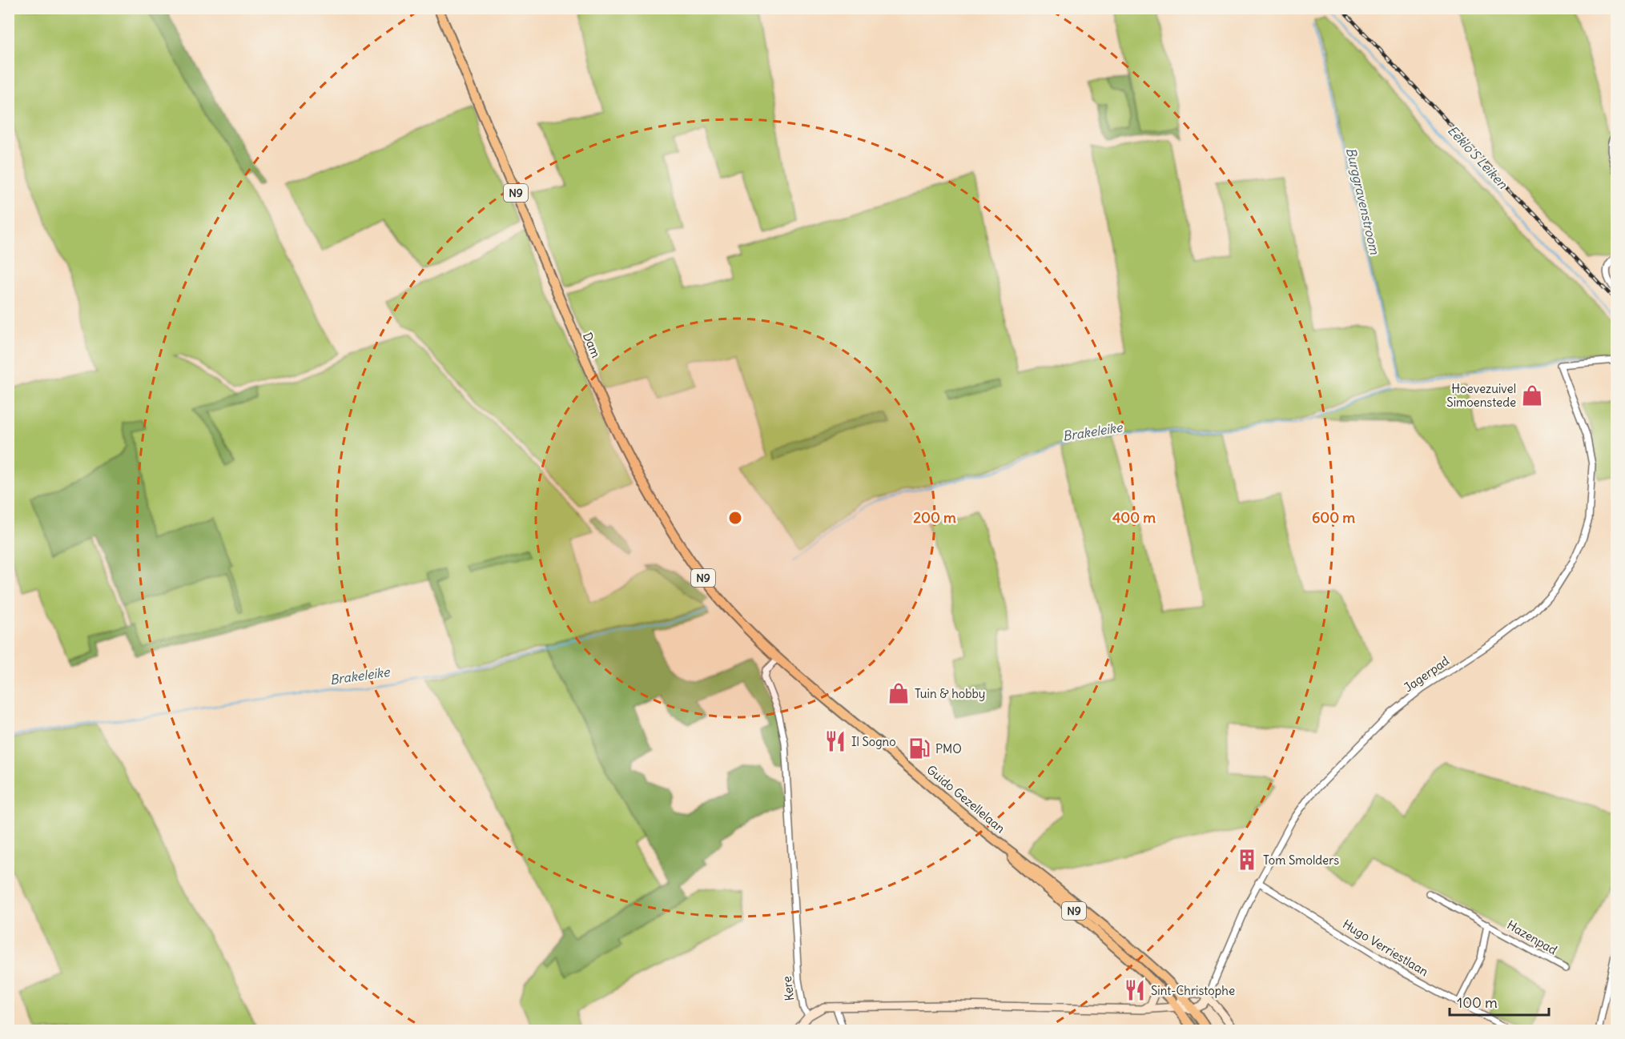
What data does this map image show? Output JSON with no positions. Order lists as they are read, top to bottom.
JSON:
{
  "streets": {
    "main road": ["N9", "Dam", "Guido Gezellelaan"],
    "street": [
      "Jagerpad",
      "Hazenpad",
      "Hugo Verriestlaan",
      "Kere"
    ]
  },
  "crossings": [
    ["N9", "Guido Gezellelaan"],
    ["Dam", "Guido Gezellelaan"],
    ["Dam", "Kere"],
    ["Jagerpad", "Hugo Verriestlaan"],
    ["Guido Gezellelaan", "Kere"]
  ],
  "water": ["Eeklo'S Leiken", "Burggravenstroom", "Brakeleike"],
  "places": {
    "shop": ["Hoevezuivel Simoenstede", "Tuin & hobby"],
    "restaurant": ["Il Sogno", "Sint-Christophe"],
    "fuel station": ["PMO"],
    "building": ["Tom Smolders"]
  },
  "scale_bar": "100 m",
  "rings": ["200 m", "400 m", "600 m"]
}
